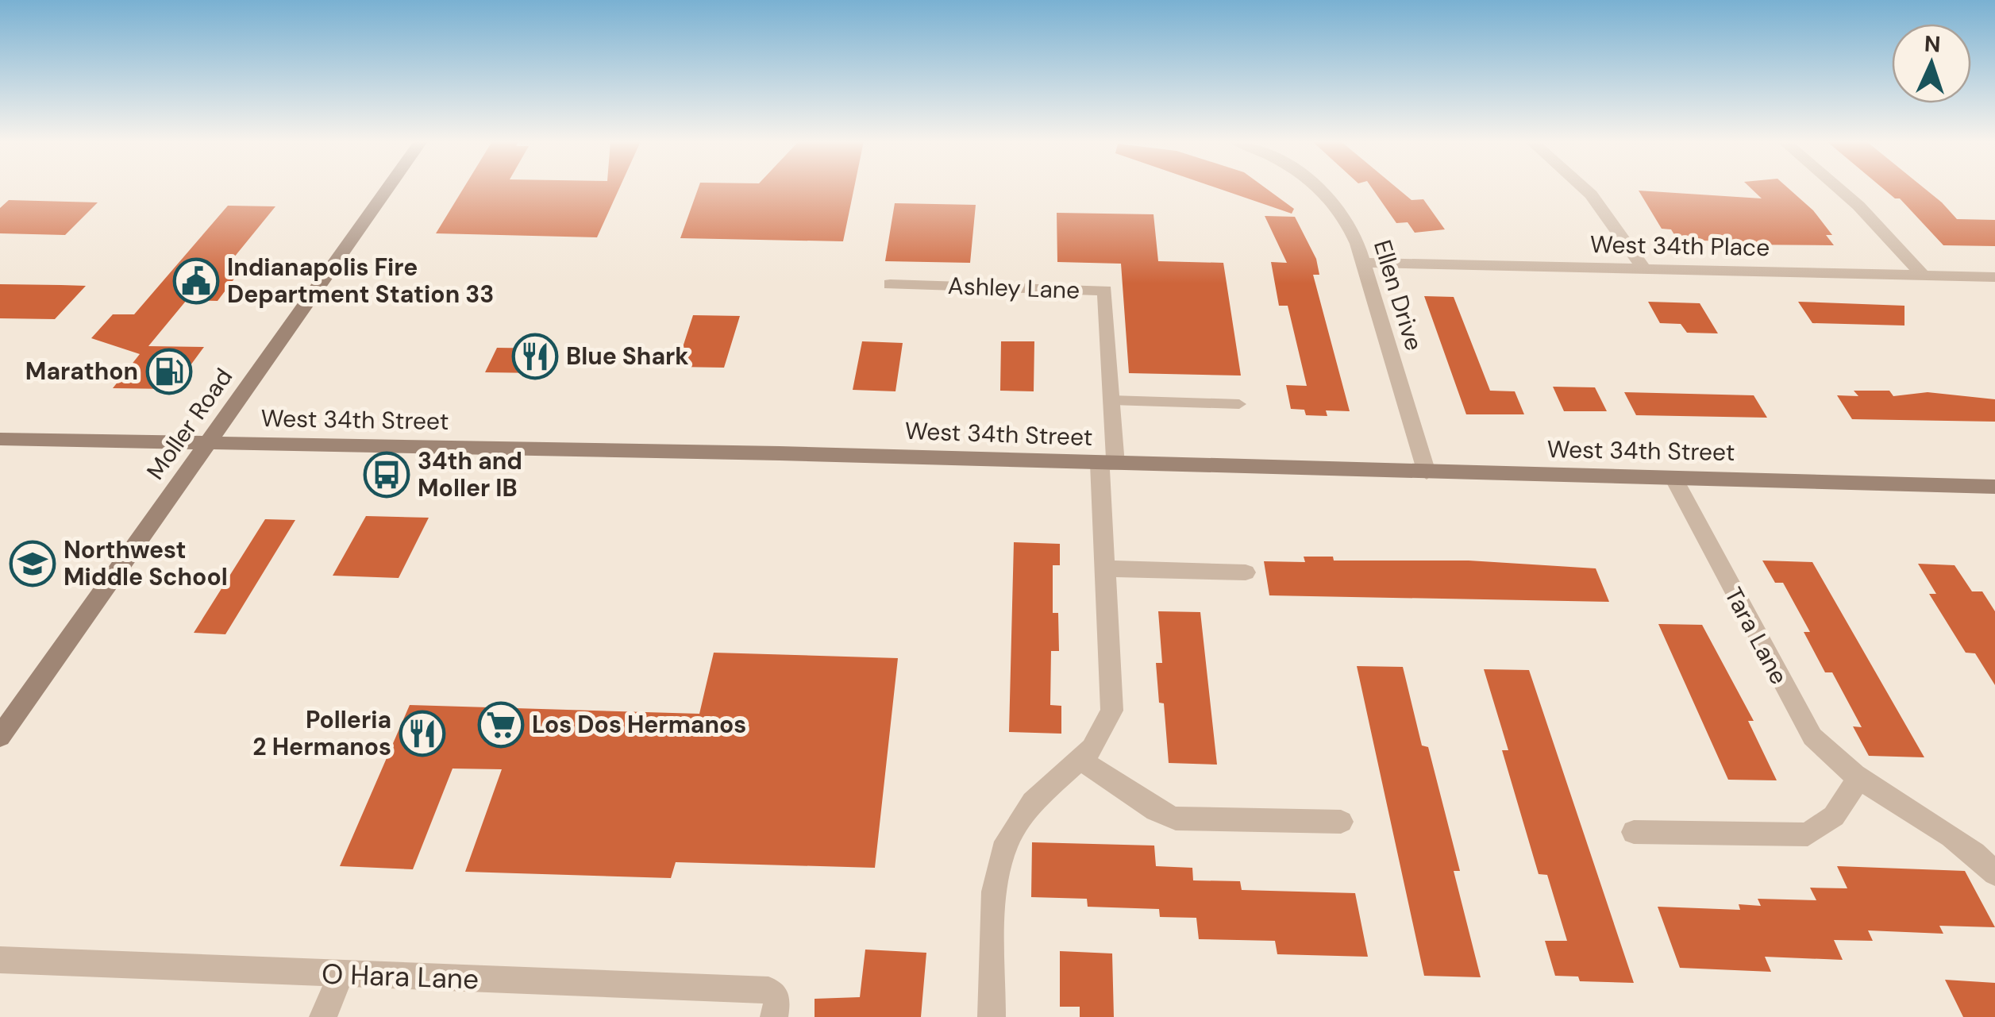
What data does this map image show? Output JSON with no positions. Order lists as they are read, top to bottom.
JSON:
{
  "streets": {
    "street": [
      "West 34th Place",
      "Ashley Lane",
      "Ellen Drive",
      "West 34th Street",
      "Moller Road",
      "Tara Lane",
      "O Hara Lane"
    ]
  },
  "crossings": [
    ["West 34th Place", "Ellen Drive"],
    ["Ashley Lane", "West 34th Street"],
    ["Ellen Drive", "West 34th Street"],
    ["West 34th Street", "Moller Road"],
    ["West 34th Street", "Tara Lane"]
  ],
  "places": {
    "public building": ["Indianapolis Fire Department Station 33"],
    "restaurant": ["Blue Shark", "Polleria 2 Hermanos"],
    "fuel station": ["Marathon"],
    "bus stop": ["34th and Moller IB"],
    "school or university": ["Northwest Middle School"],
    "supermarket": ["Los Dos Hermanos"]
  },
  "north": "top"
}
